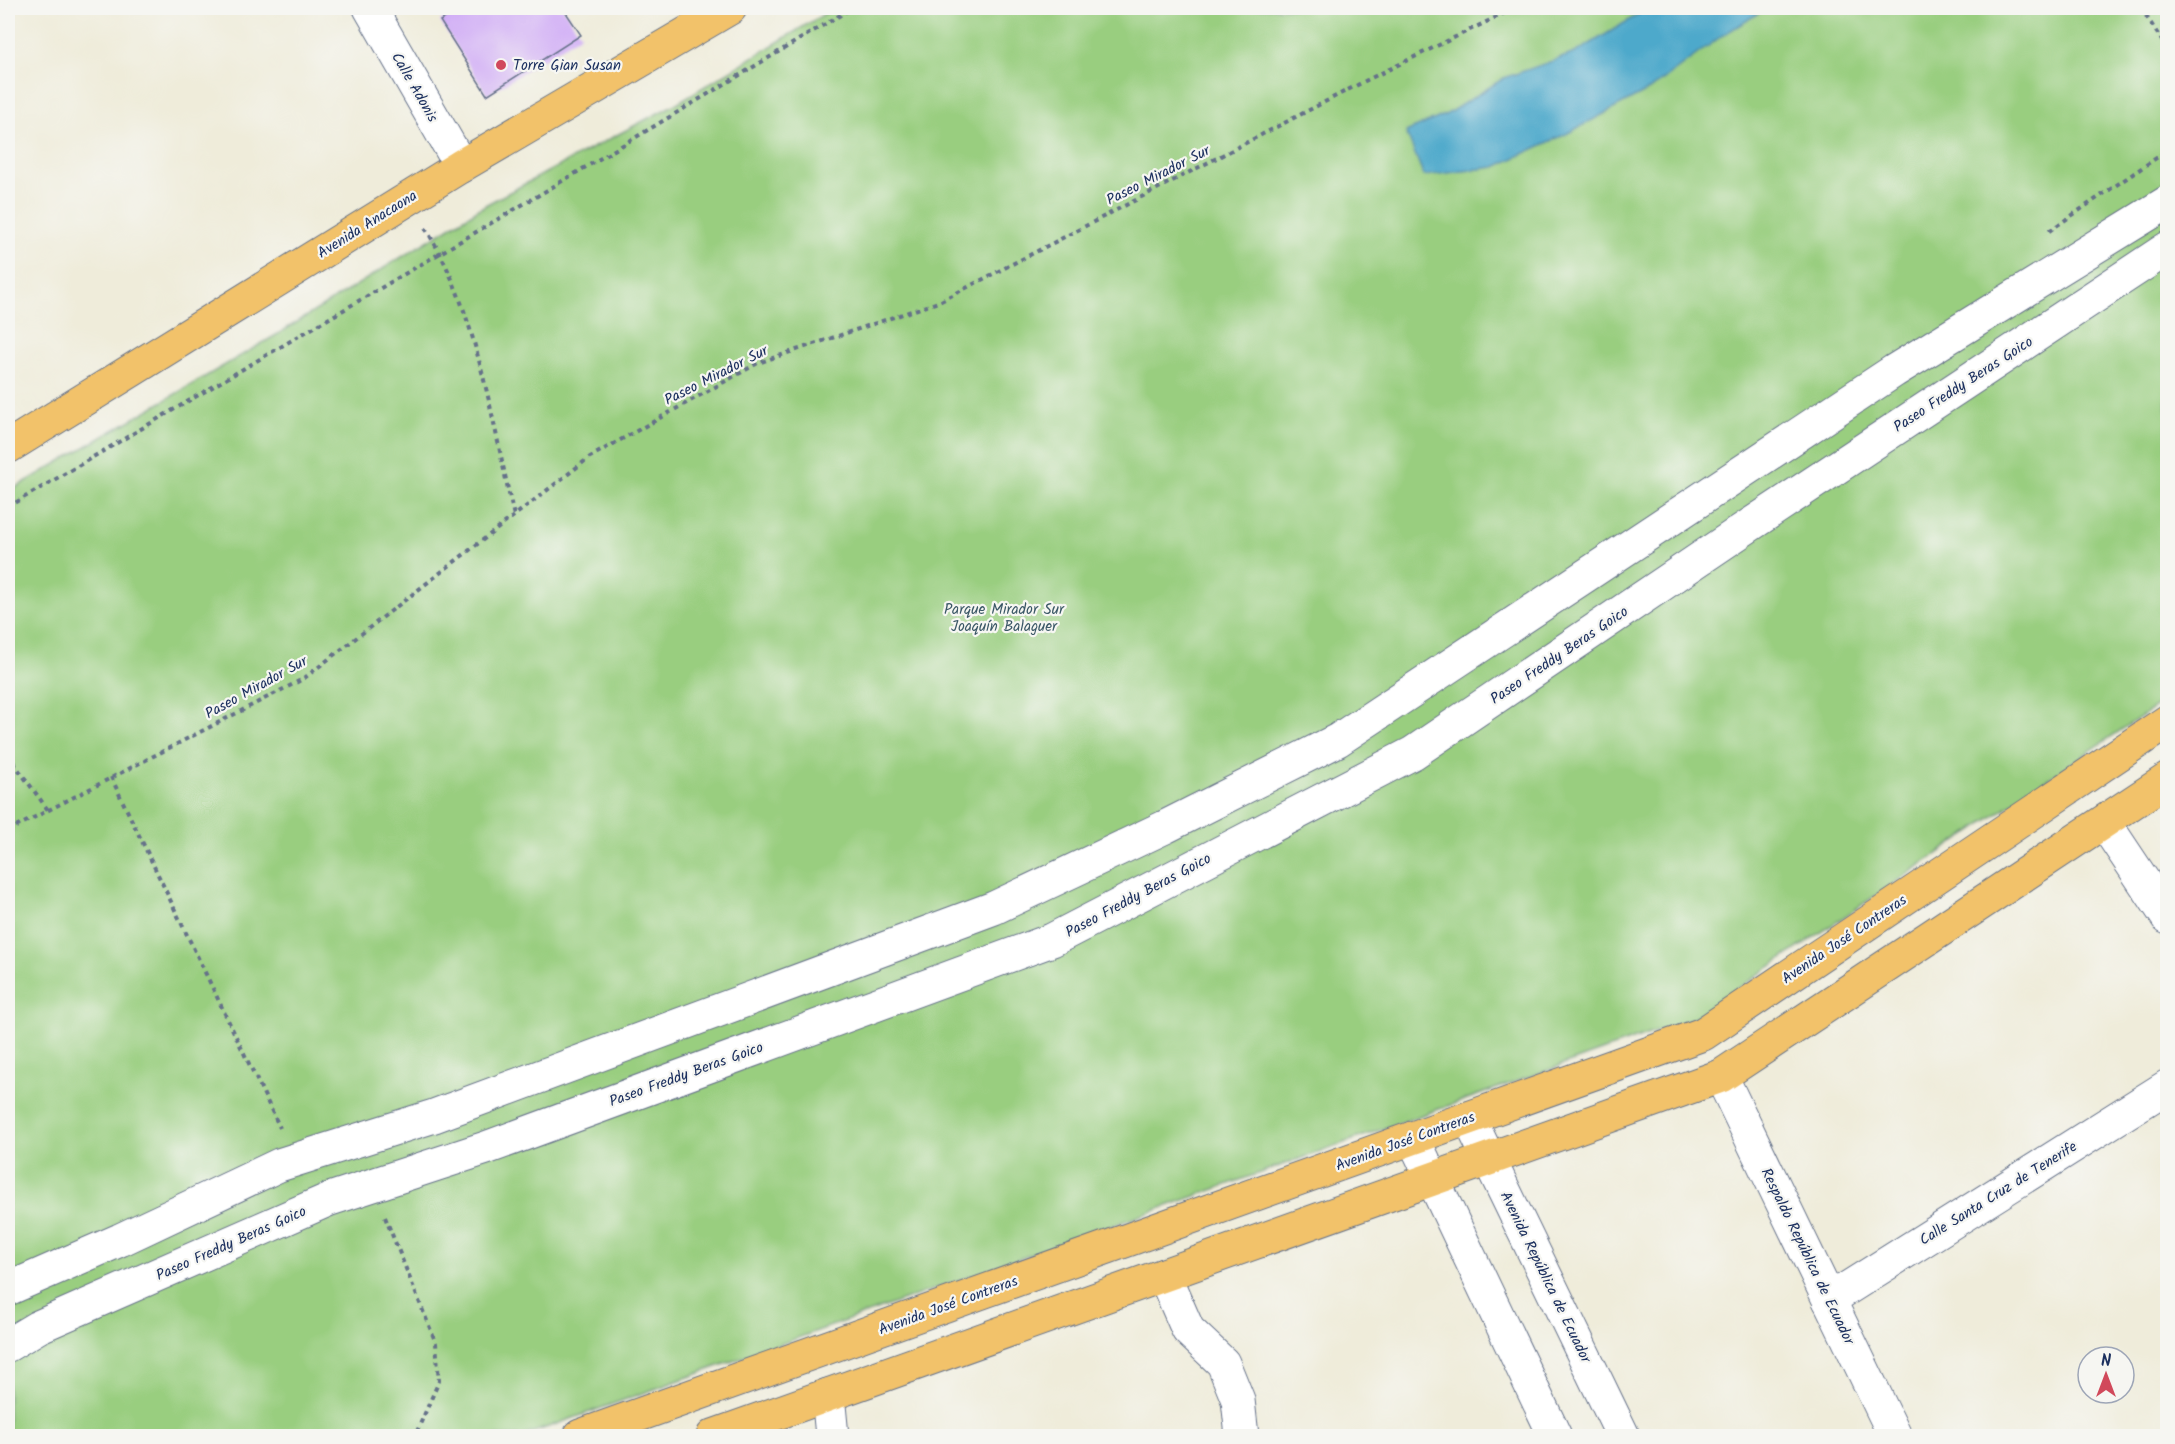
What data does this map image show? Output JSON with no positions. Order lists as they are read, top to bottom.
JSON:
{
  "streets": {
    "main road": ["Avenida Anacaona", "Avenida José Contreras"],
    "street": [
      "Calle Adonis",
      "Paseo Freddy Beras Goico",
      "Calle Santa Cruz de Tenerife",
      "Respaldo República de Ecuador",
      "Avenida República de Ecuador"
    ],
    "path": ["Paseo Mirador Sur"]
  },
  "crossings": [
    ["Calle Adonis", "Avenida Anacaona"],
    ["Avenida José Contreras", "Avenida República de Ecuador"],
    ["Calle Santa Cruz de Tenerife", "Respaldo República de Ecuador"]
  ],
  "parks": ["Parque Mirador Sur Joaquín Balaguer"],
  "places": ["Torre Gian Susan"],
  "north": "top"
}
